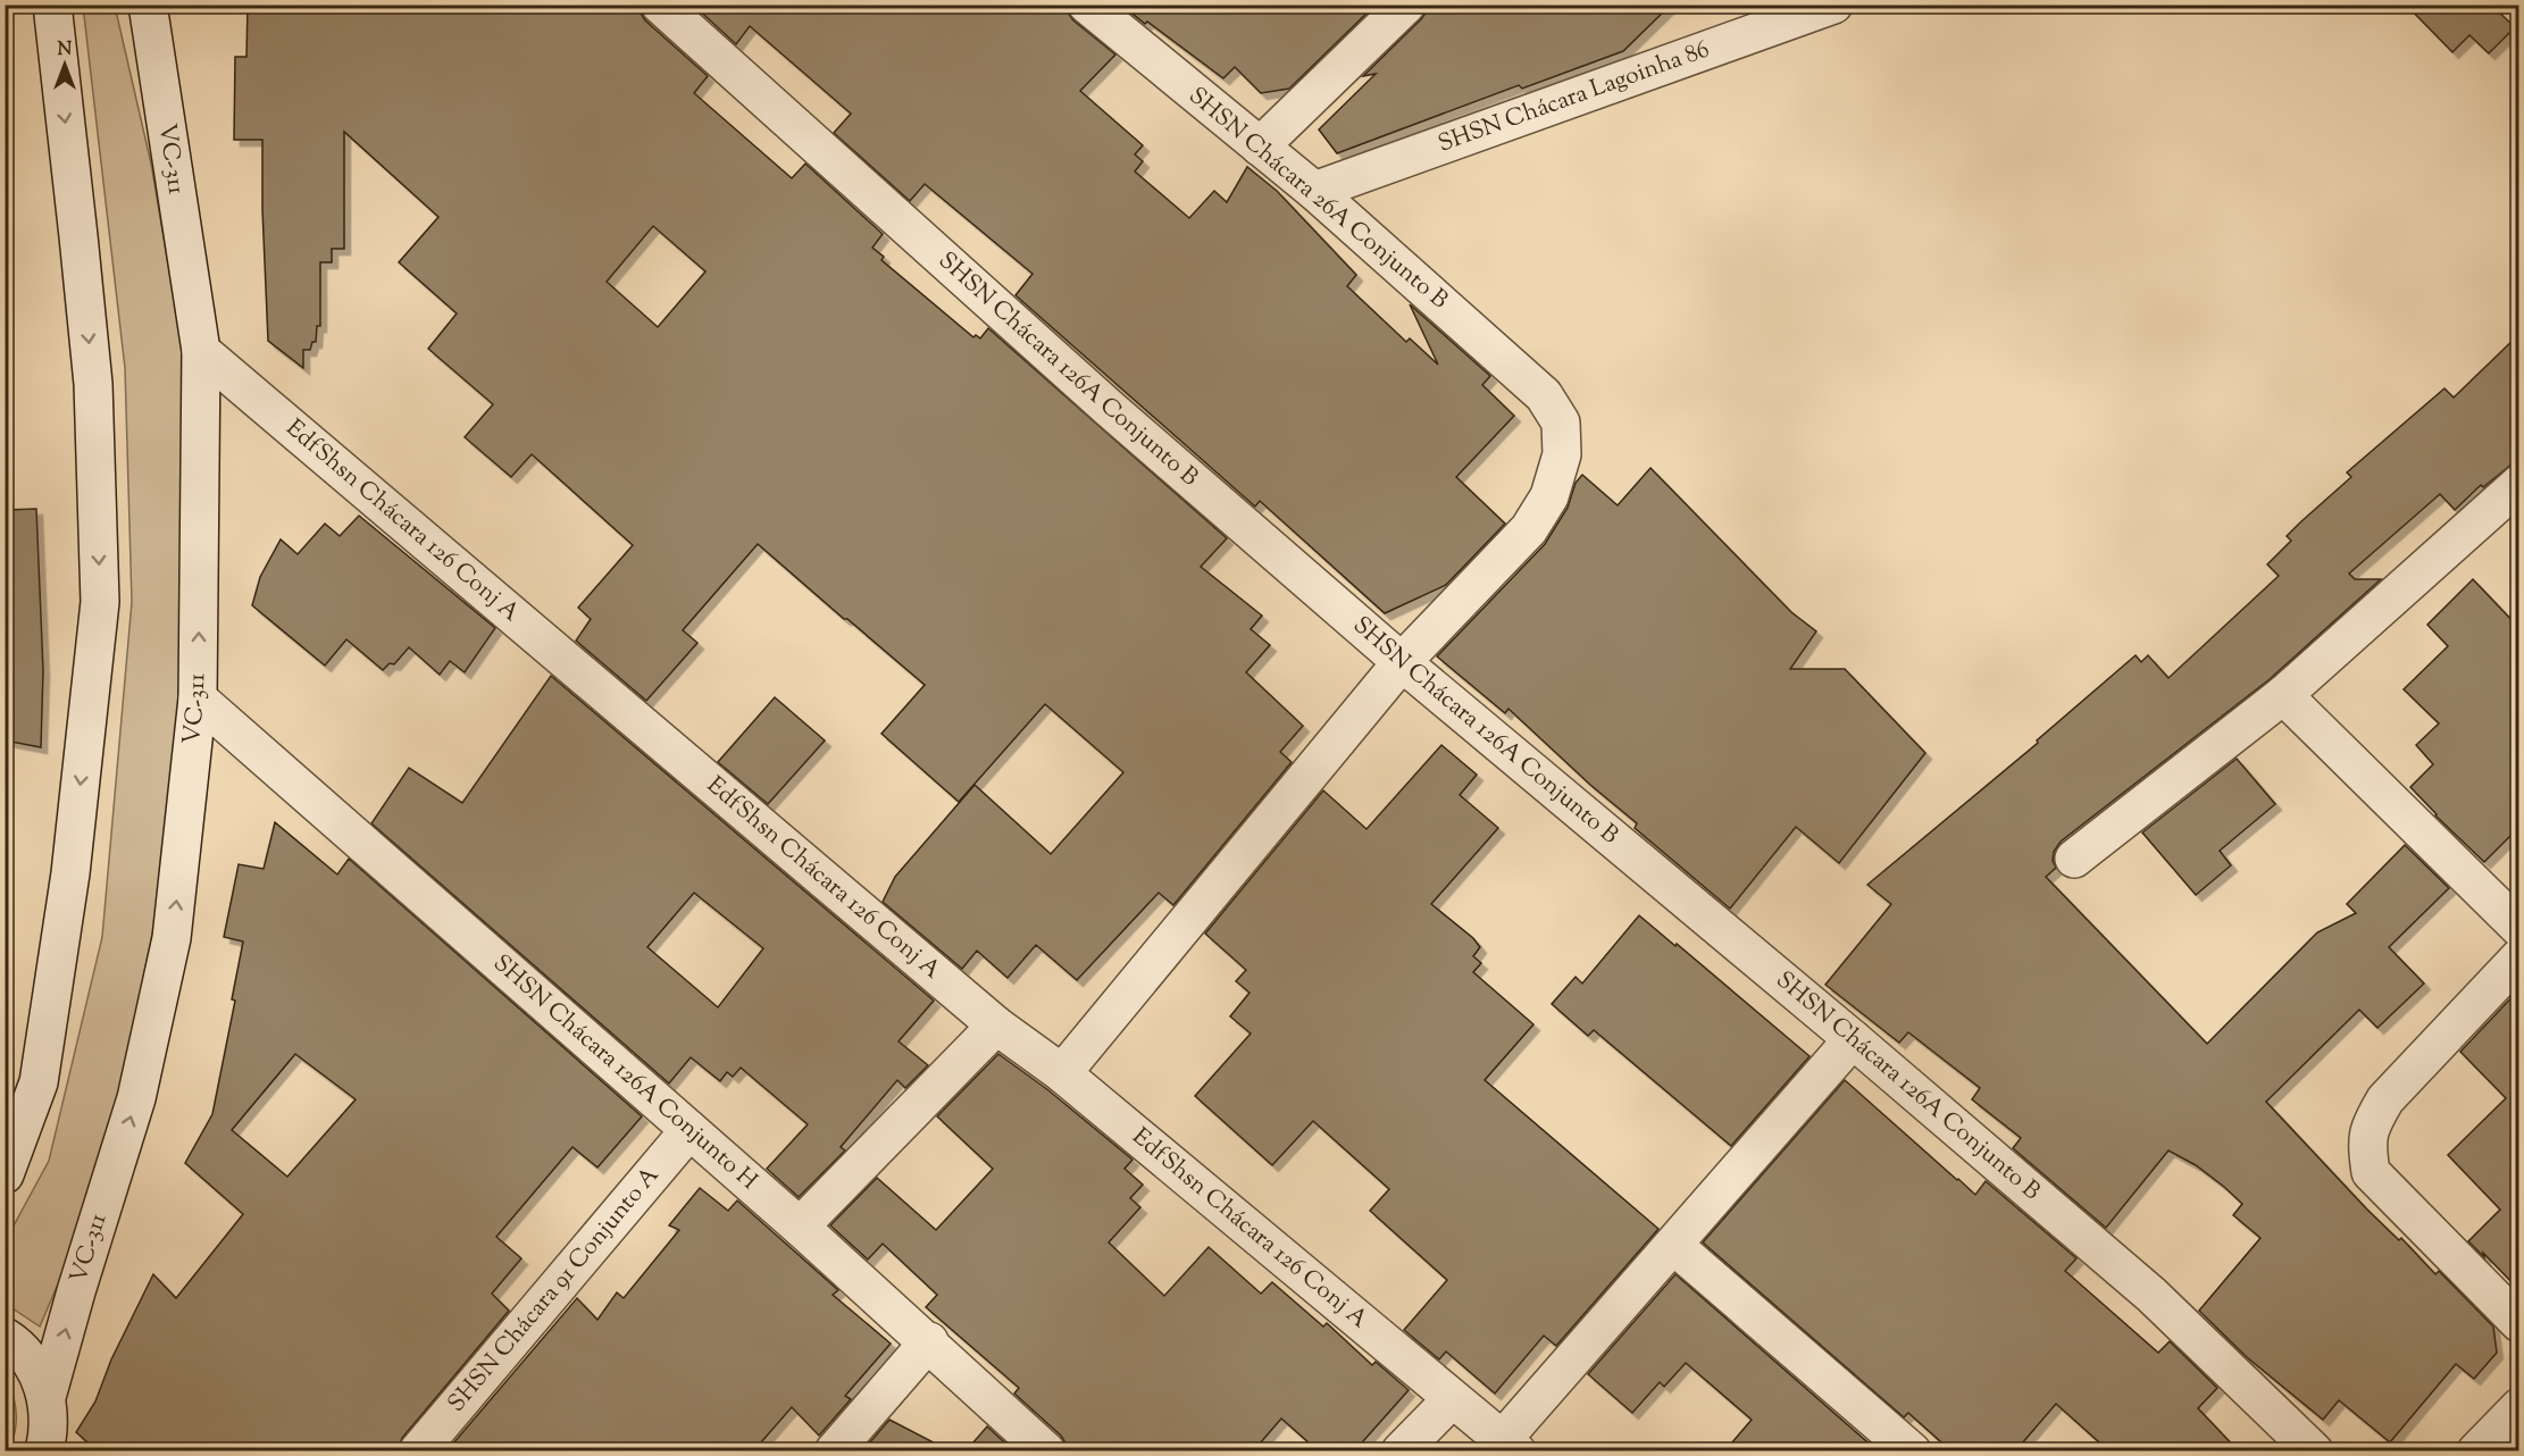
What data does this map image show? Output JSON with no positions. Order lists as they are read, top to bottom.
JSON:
{
  "streets": {
    "street": [
      "SHSN Chácara Lagoinha 86",
      "VC-311",
      "SHSN Chácara 26A Conjunto B",
      "SHSN Chácara 126A Conjunto B",
      "EdfShsn Chácara 126 Conj A",
      "SHSN Chácara 126A Conjunto H",
      "SHSN Chácara 91 Conjunto A"
    ]
  },
  "crossings": [
    ["SHSN Chácara Lagoinha 86", "SHSN Chácara 26A Conjunto B"],
    ["VC-311", "EdfShsn Chácara 126 Conj A"],
    ["VC-311", "SHSN Chácara 126A Conjunto H"],
    ["SHSN Chácara 26A Conjunto B", "SHSN Chácara 126A Conjunto B"],
    ["SHSN Chácara 26A Conjunto B", "EdfShsn Chácara 126 Conj A"],
    ["SHSN Chácara 126A Conjunto H", "SHSN Chácara 91 Conjunto A"]
  ],
  "north": "top"
}
